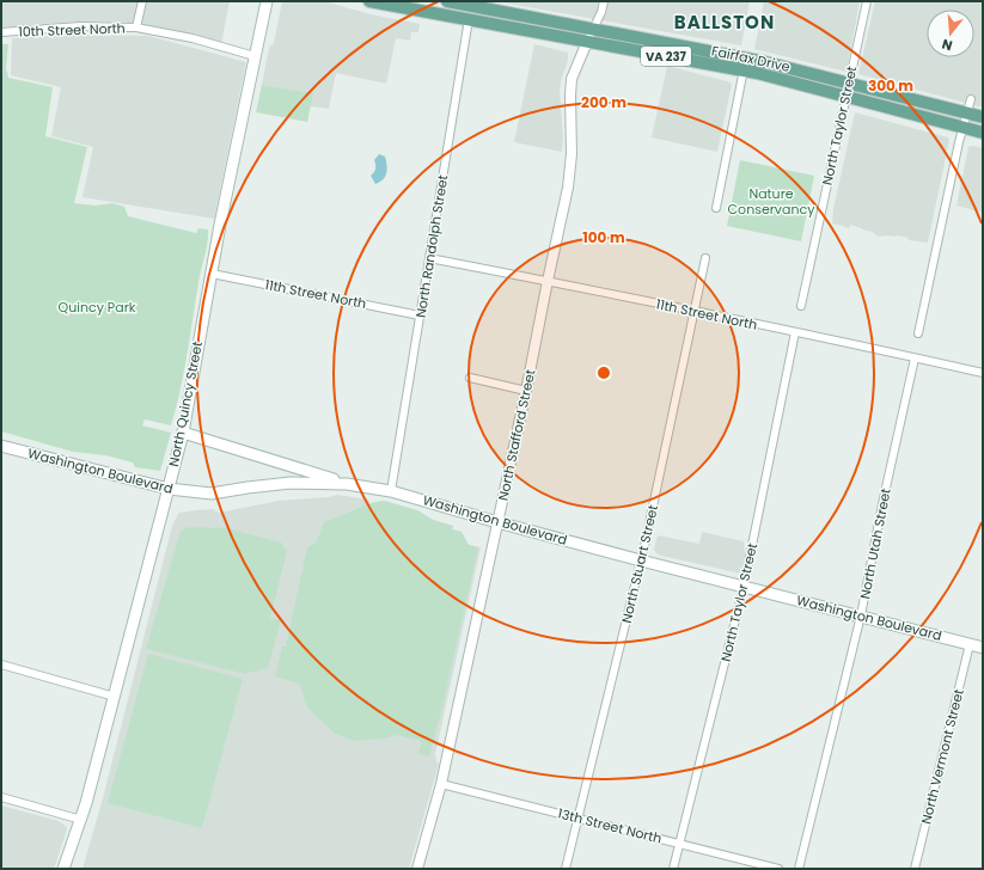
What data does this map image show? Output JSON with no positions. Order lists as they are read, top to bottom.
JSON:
{
  "streets": {
    "main road": [
      "VA 237",
      "Fairfax Drive",
      "North Quincy Street",
      "Washington Boulevard"
    ],
    "street": [
      "10th Street North",
      "North Taylor Street",
      "North Randolph Street",
      "11th Street North",
      "North Stafford Street",
      "North Utah Street",
      "North Stuart Street",
      "North Vermont Street",
      "13th Street North"
    ]
  },
  "crossings": [
    ["10th Street North", "North Quincy Street"],
    ["Fairfax Drive", "North Taylor Street"],
    ["Fairfax Drive", "North Randolph Street"],
    ["Fairfax Drive", "North Stafford Street"],
    ["North Taylor Street", "11th Street North"],
    ["North Taylor Street", "Washington Boulevard"],
    ["North Taylor Street", "13th Street North"],
    ["North Randolph Street", "11th Street North"],
    ["North Randolph Street", "Washington Boulevard"],
    ["11th Street North", "North Quincy Street"],
    ["11th Street North", "North Stafford Street"],
    ["11th Street North", "North Utah Street"],
    ["11th Street North", "North Stuart Street"],
    ["North Quincy Street", "Washington Boulevard"],
    ["North Stafford Street", "Washington Boulevard"],
    ["North Stafford Street", "13th Street North"],
    ["Washington Boulevard", "North Utah Street"],
    ["Washington Boulevard", "North Stuart Street"],
    ["Washington Boulevard", "North Vermont Street"],
    ["North Stuart Street", "13th Street North"]
  ],
  "districts": ["BALLSTON"],
  "parks": ["Nature Conservancy", "Quincy Park"],
  "north": "bottom",
  "rings": ["300 m", "200 m", "100 m"]
}
